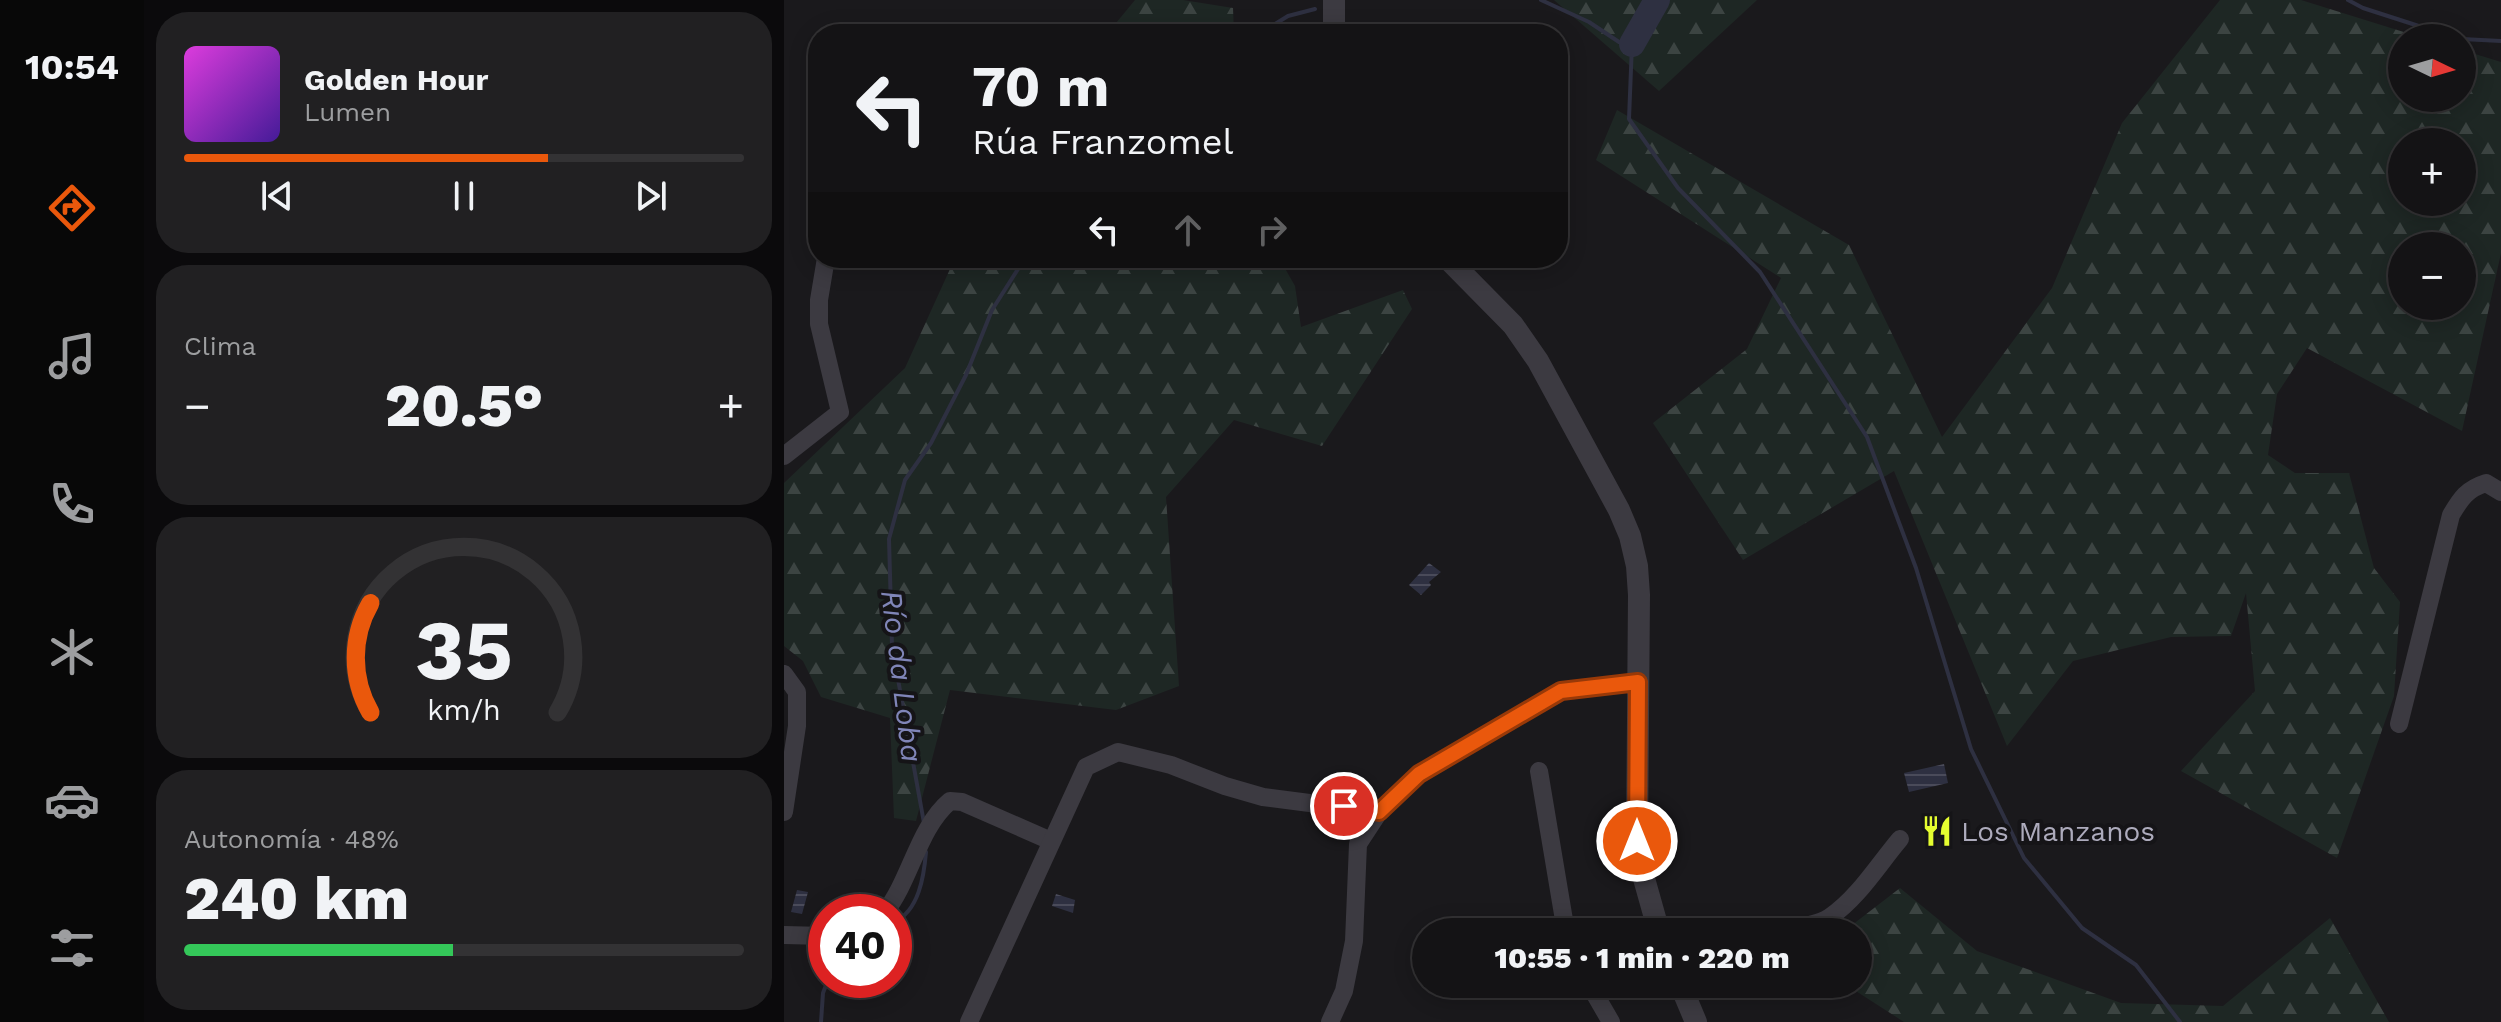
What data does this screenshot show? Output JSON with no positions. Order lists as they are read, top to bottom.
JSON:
{
  "water": ["Río da Loba"],
  "places": {
    "restaurant": ["Los Manzanos"]
  },
  "north": "right",
  "page": {
    "tabs": "10:54",
    "map_buttons": ["+", "−"],
    "turn": ["70 m", "Rúa Franzomel"],
    "song": ["Golden Hour", "Lumen"],
    "tile": [
      "Clima",
      ["Autonomía · 48%", "240 km"]
    ],
    "heat": ["−", "20.5°", "+"],
    "limit": "40",
    "trip": "10:55 · 1 min · 220 m",
    "gauge": ["35", "km/h"]
  }
}
